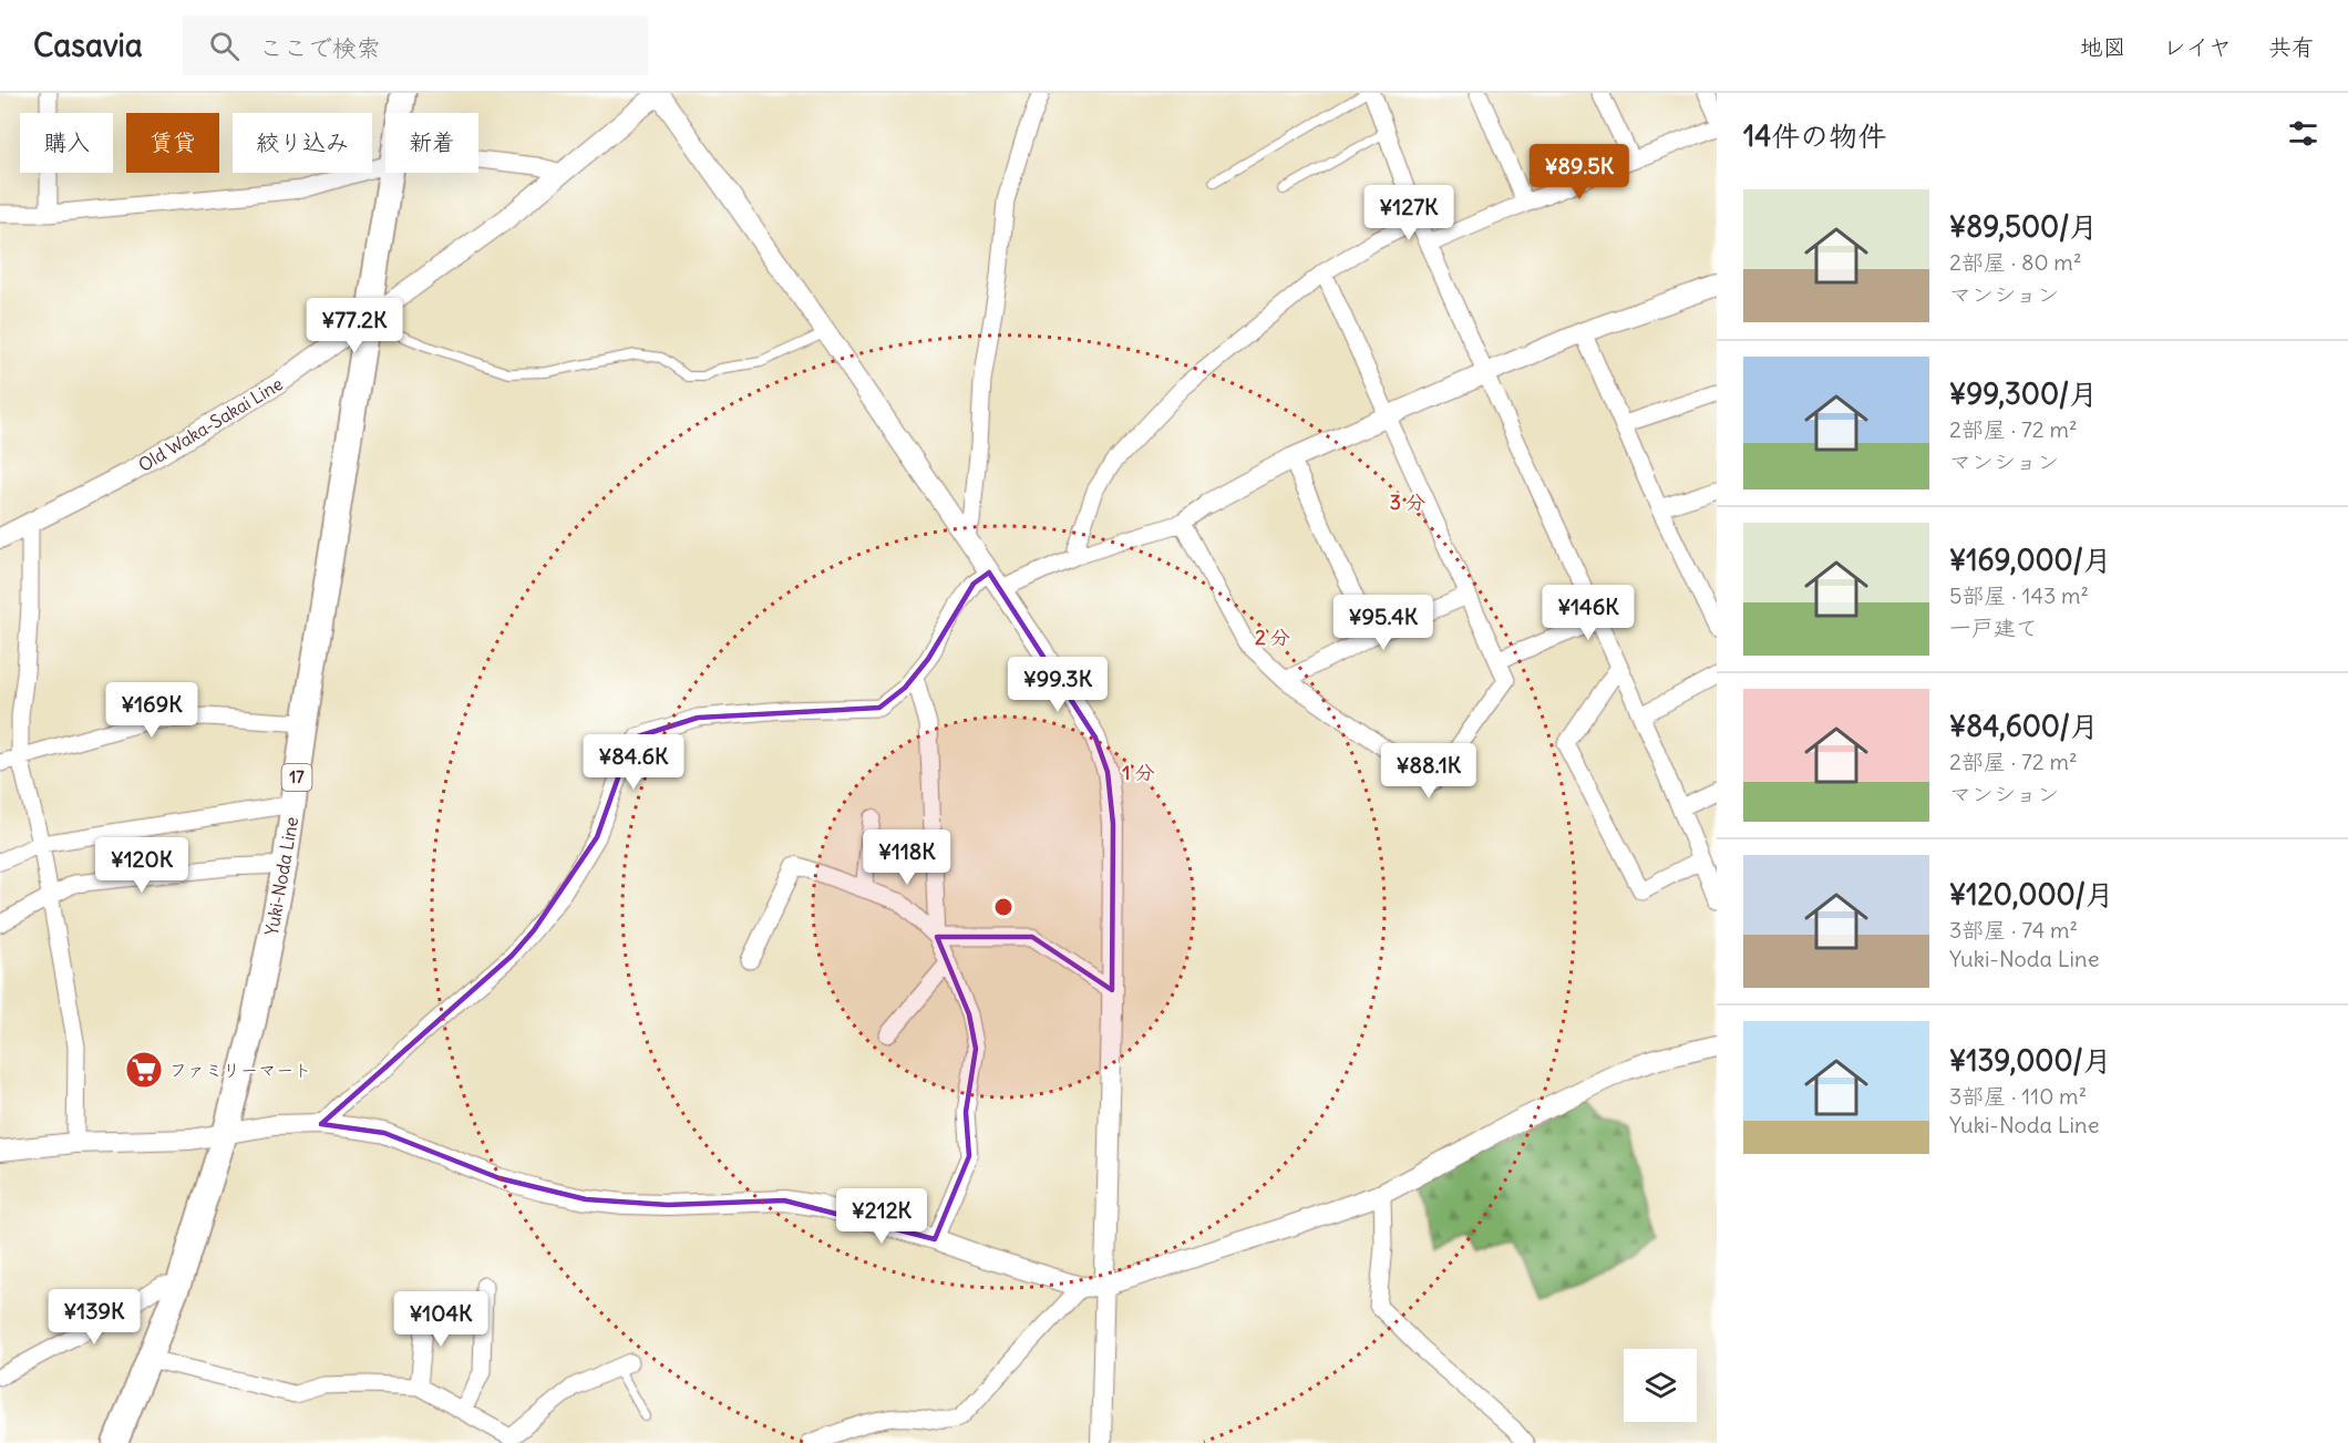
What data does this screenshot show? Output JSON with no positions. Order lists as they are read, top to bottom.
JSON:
{
  "streets": {
    "main road": ["17", "Yuki-Noda Line"],
    "street": ["Old Waka-Sakai Line"]
  },
  "crossings": [
    ["Old Waka-Sakai Line", "Yuki-Noda Line"]
  ],
  "places": {
    "supermarket": ["ファミリーマート"]
  },
  "page": {
    "header": "Casavia",
    "search": "ここで検索",
    "nav": ["地図", "レイヤ", "共有"],
    "heading": "14件の物件",
    "chip": [
      "購入",
      "賃貸",
      "絞り込み",
      "新着"
    ],
    "price": [
      "¥89.5K",
      "¥127K",
      "¥77.2K",
      "¥146K",
      "¥95.4K",
      "¥99.3K",
      "¥169K",
      "¥84.6K",
      "¥88.1K",
      "¥118K",
      "¥120K",
      "¥212K",
      "¥139K",
      "¥104K"
    ],
    "list": [
      {
        "name": "¥89,500/月",
        "note": "2部屋 · 80 m² · マンション"
      },
      {
        "name": "¥99,300/月",
        "note": "2部屋 · 72 m² · マンション"
      },
      {
        "name": "¥169,000/月",
        "note": "5部屋 · 143 m² · 一戸建て"
      },
      {
        "name": "¥84,600/月",
        "note": "2部屋 · 72 m² · マンション"
      },
      {
        "name": "¥120,000/月",
        "note": "3部屋 · 74 m² · Yuki-Noda Line"
      },
      {
        "name": "¥139,000/月",
        "note": "3部屋 · 110 m² · Yuki-Noda Line"
      }
    ]
  },
  "rings": ["3 分", "2 分", "1 分"]
}
